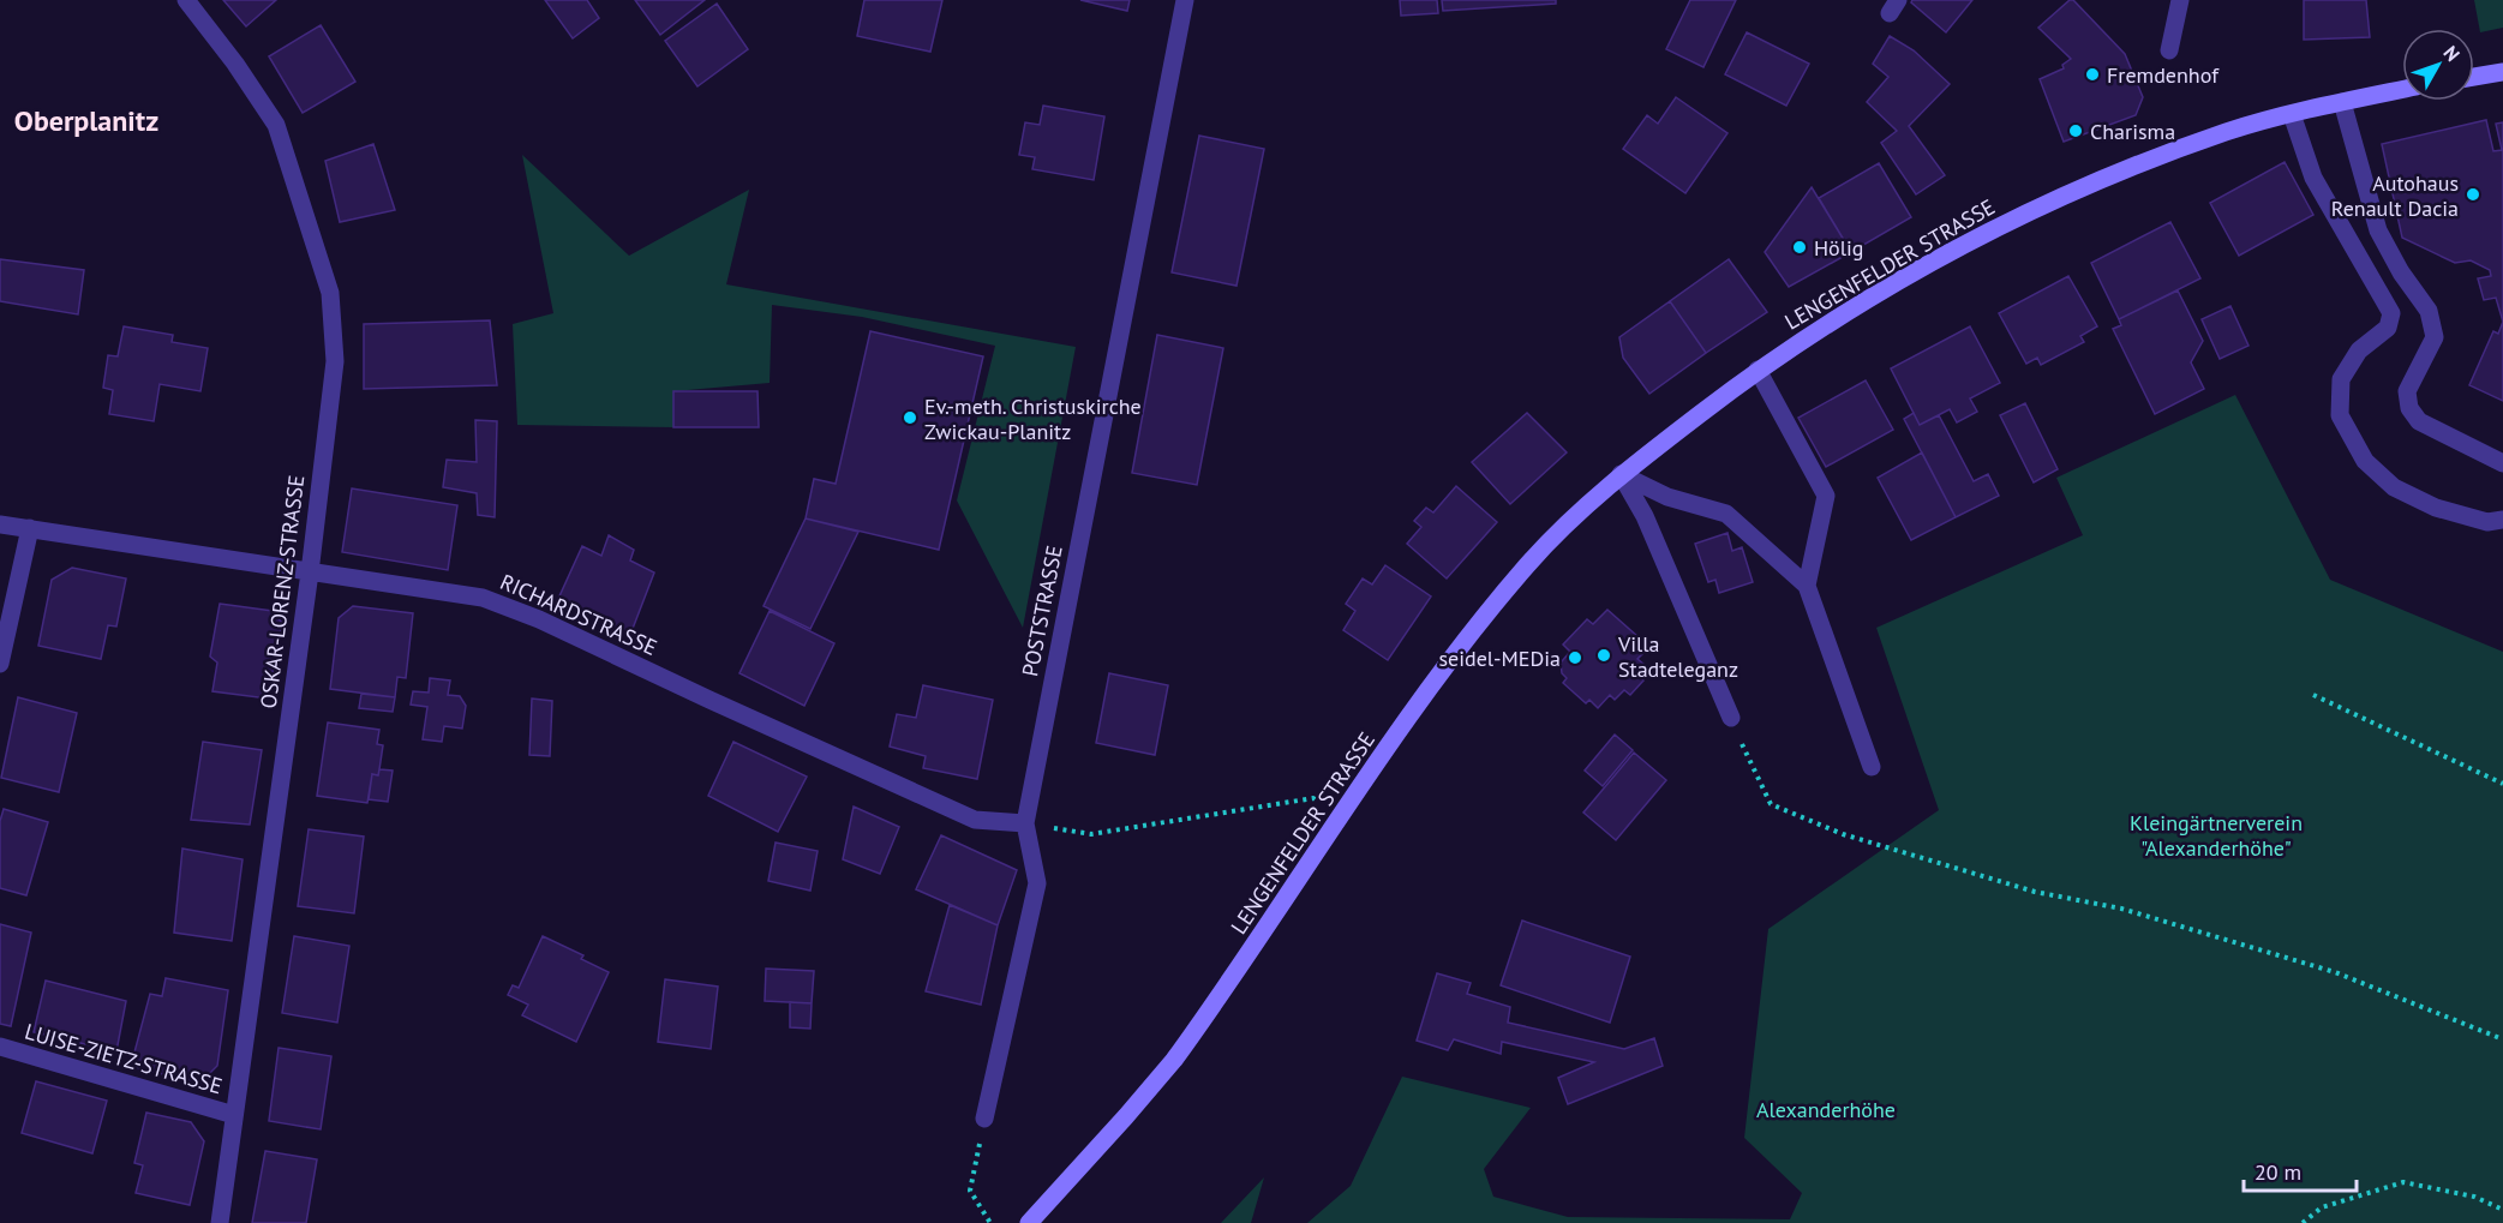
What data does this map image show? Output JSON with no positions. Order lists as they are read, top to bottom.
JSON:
{
  "streets": {
    "main road": ["LENGENFELDER STRASSE"],
    "street": [
      "OSKAR-LORENZ-STRASSE",
      "POSTSTRASSE",
      "RICHARDSTRASSE",
      "LUISE-ZIETZ-STRASSE"
    ]
  },
  "crossings": [
    ["OSKAR-LORENZ-STRASSE", "RICHARDSTRASSE"],
    ["OSKAR-LORENZ-STRASSE", "LUISE-ZIETZ-STRASSE"],
    ["POSTSTRASSE", "RICHARDSTRASSE"]
  ],
  "districts": ["Oberplanitz"],
  "parks": ["Kleingärtnerverein \"Alexanderhöhe\"", "Alexanderhöhe"],
  "places": [
    "Fremdenhof",
    "Charisma",
    "Autohaus Renault Dacia",
    "Hölig",
    "Ev.-meth. Christuskirche Zwickau-Planitz",
    "Villa Stadteleganz",
    "seidel-MEDia"
  ],
  "scale_bar": "20 m",
  "north": "top right"
}
